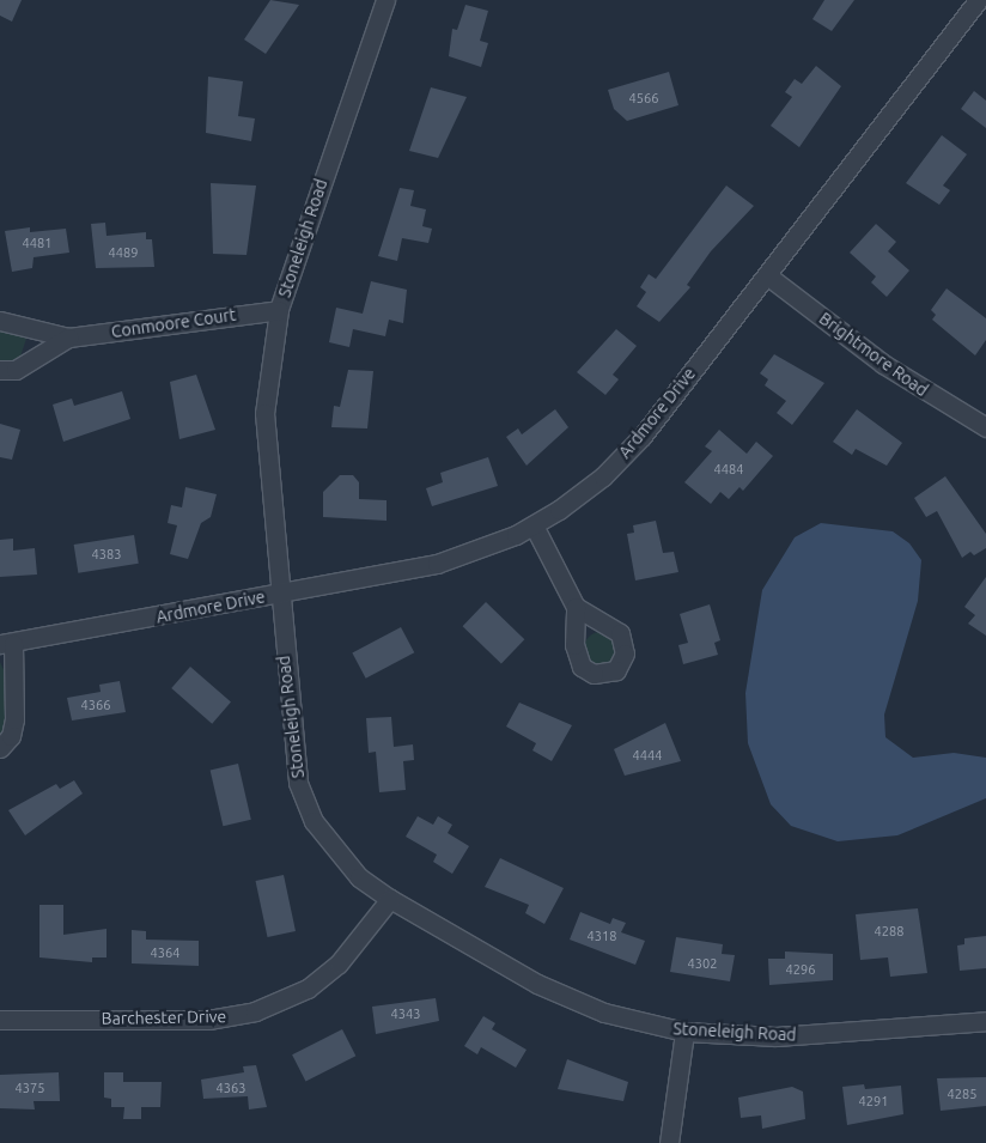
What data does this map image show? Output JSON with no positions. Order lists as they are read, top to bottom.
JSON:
{
  "streets": {
    "street": [
      "Stoneleigh Road",
      "Conmoore Court",
      "Brightmore Road",
      "Ardmore Drive",
      "Barchester Drive"
    ]
  },
  "crossings": [
    ["Stoneleigh Road", "Conmoore Court"],
    ["Stoneleigh Road", "Ardmore Drive"],
    ["Stoneleigh Road", "Barchester Drive"],
    ["Brightmore Road", "Ardmore Drive"]
  ],
  "house_numbers": [
    "4566",
    "4481",
    "4489",
    "4484",
    "4383",
    "4366",
    "4444",
    "4288",
    "4318",
    "4364",
    "4302",
    "4296",
    "4343",
    "4375",
    "4363",
    "4285",
    "4291"
  ]
}
